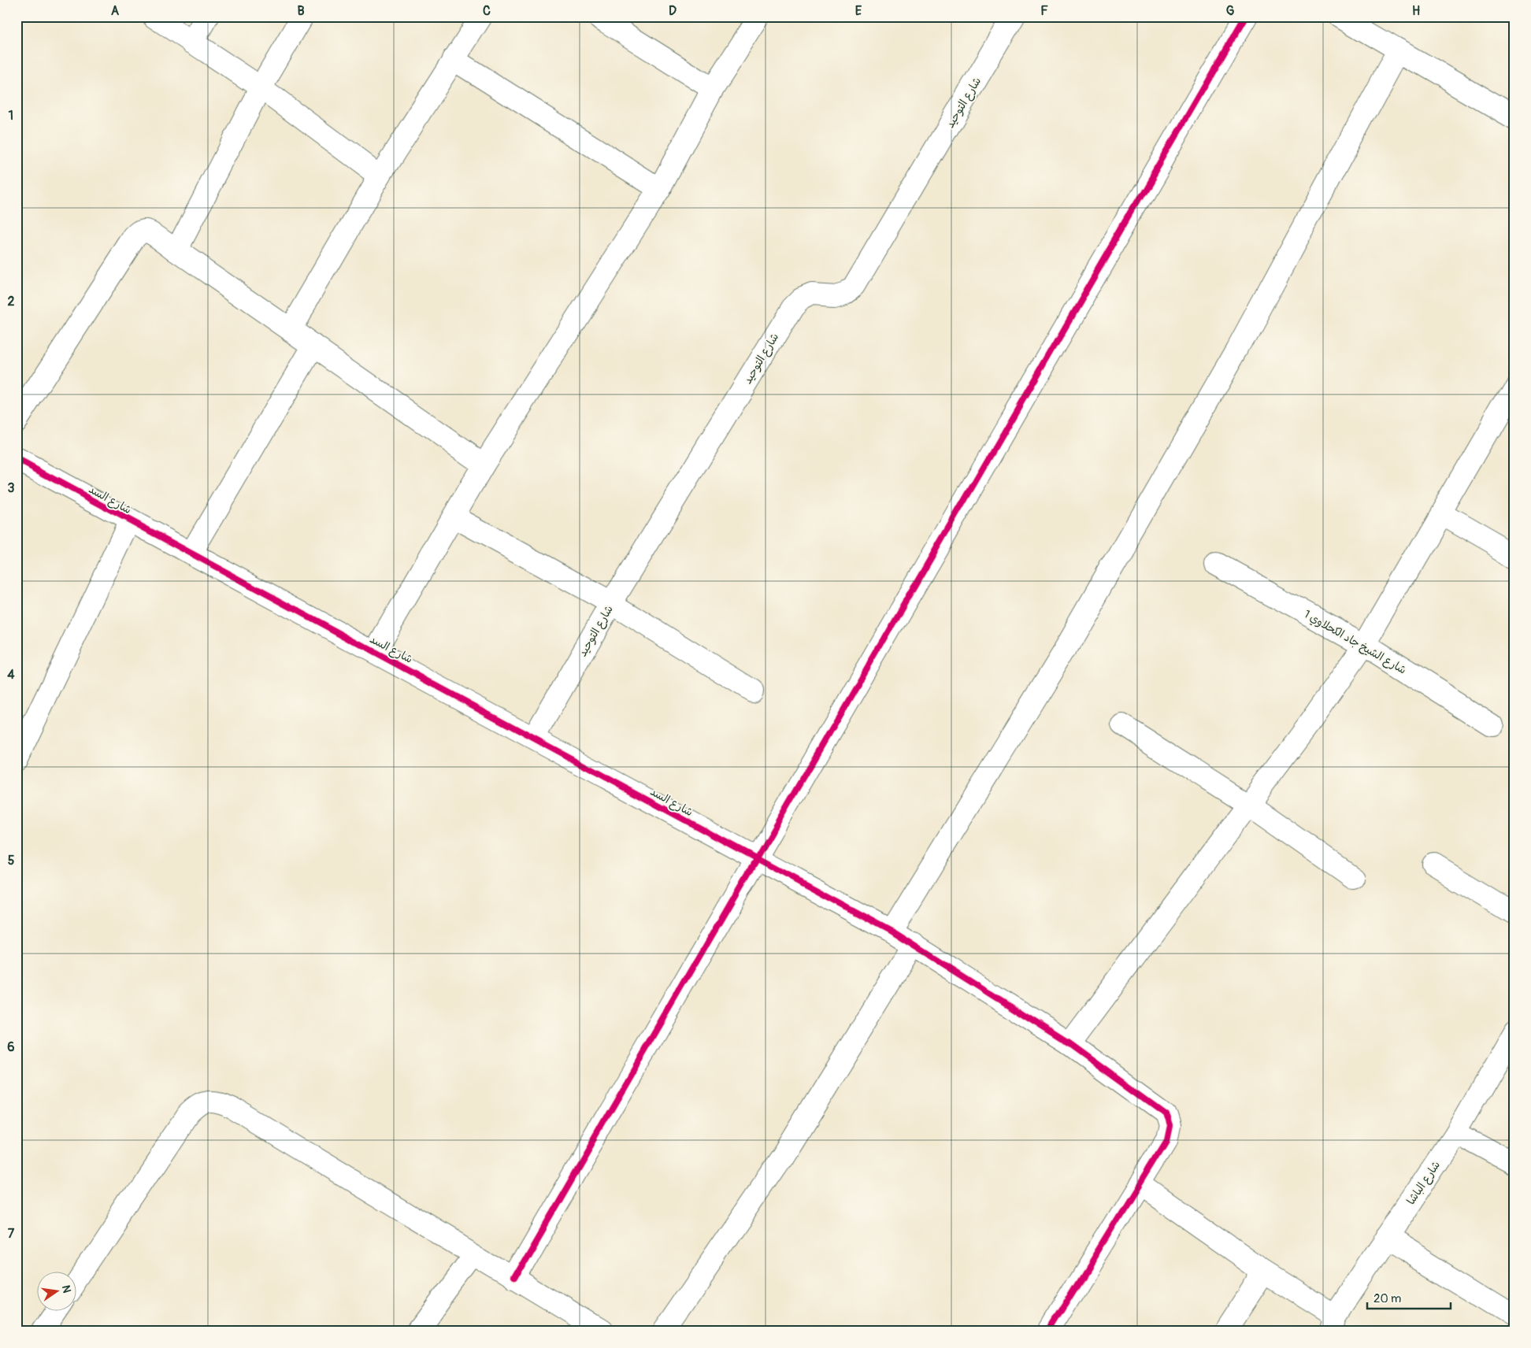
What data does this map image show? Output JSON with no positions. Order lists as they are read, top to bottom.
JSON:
{
  "streets": {
    "street": [
      "شارع التوحيد",
      "شارع السد",
      "شارع الشيخ جاد الكحلاوي 1",
      "شارع الباشا"
    ]
  },
  "crossings": [
    ["شارع التوحيد", "شارع السد"]
  ],
  "scale_bar": "20 m",
  "north": "right",
  "grid": {
    "columns": [
      "A",
      "B",
      "C",
      "D",
      "E",
      "F",
      "G",
      "H"
    ],
    "rows": [
      "1",
      "2",
      "3",
      "4",
      "5",
      "6",
      "7"
    ]
  }
}
